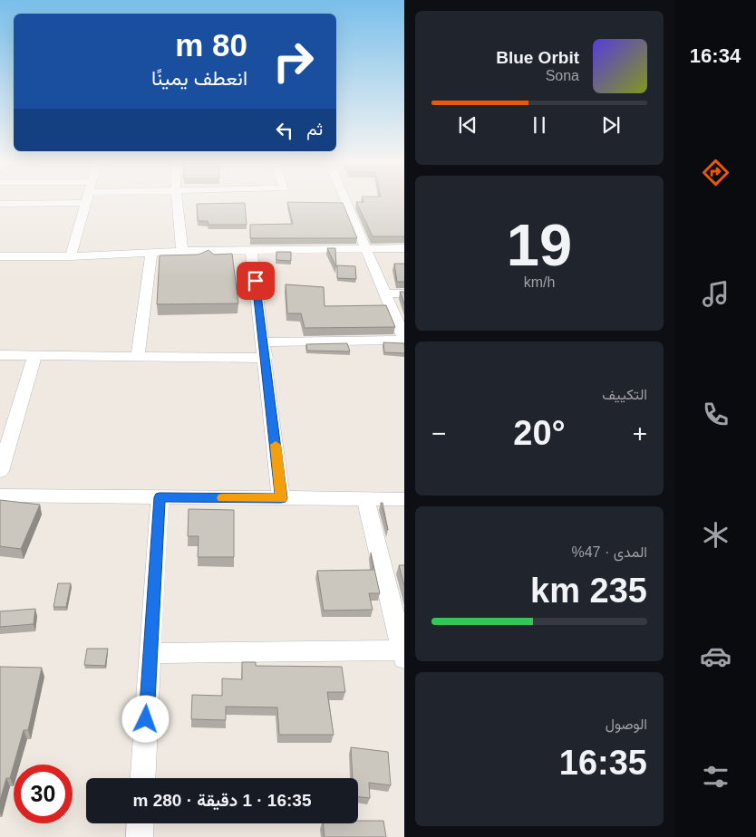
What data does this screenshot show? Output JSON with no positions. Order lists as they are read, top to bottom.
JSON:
{
  "page": {
    "tabs": "16:34",
    "turn": ["80 m", "انعطف يمينًا"],
    "song": ["Blue Orbit", "Sona"],
    "then": "ثم",
    "tile": [
      ["19", "km/h"],
      "التكييف",
      ["المدى · 47%", "235 km"],
      ["الوصول", "16:35"]
    ],
    "heat": ["−", "20°", "+"],
    "limit": "30",
    "trip": "16:35 · 1 دقيقة · 280 m"
  }
}
